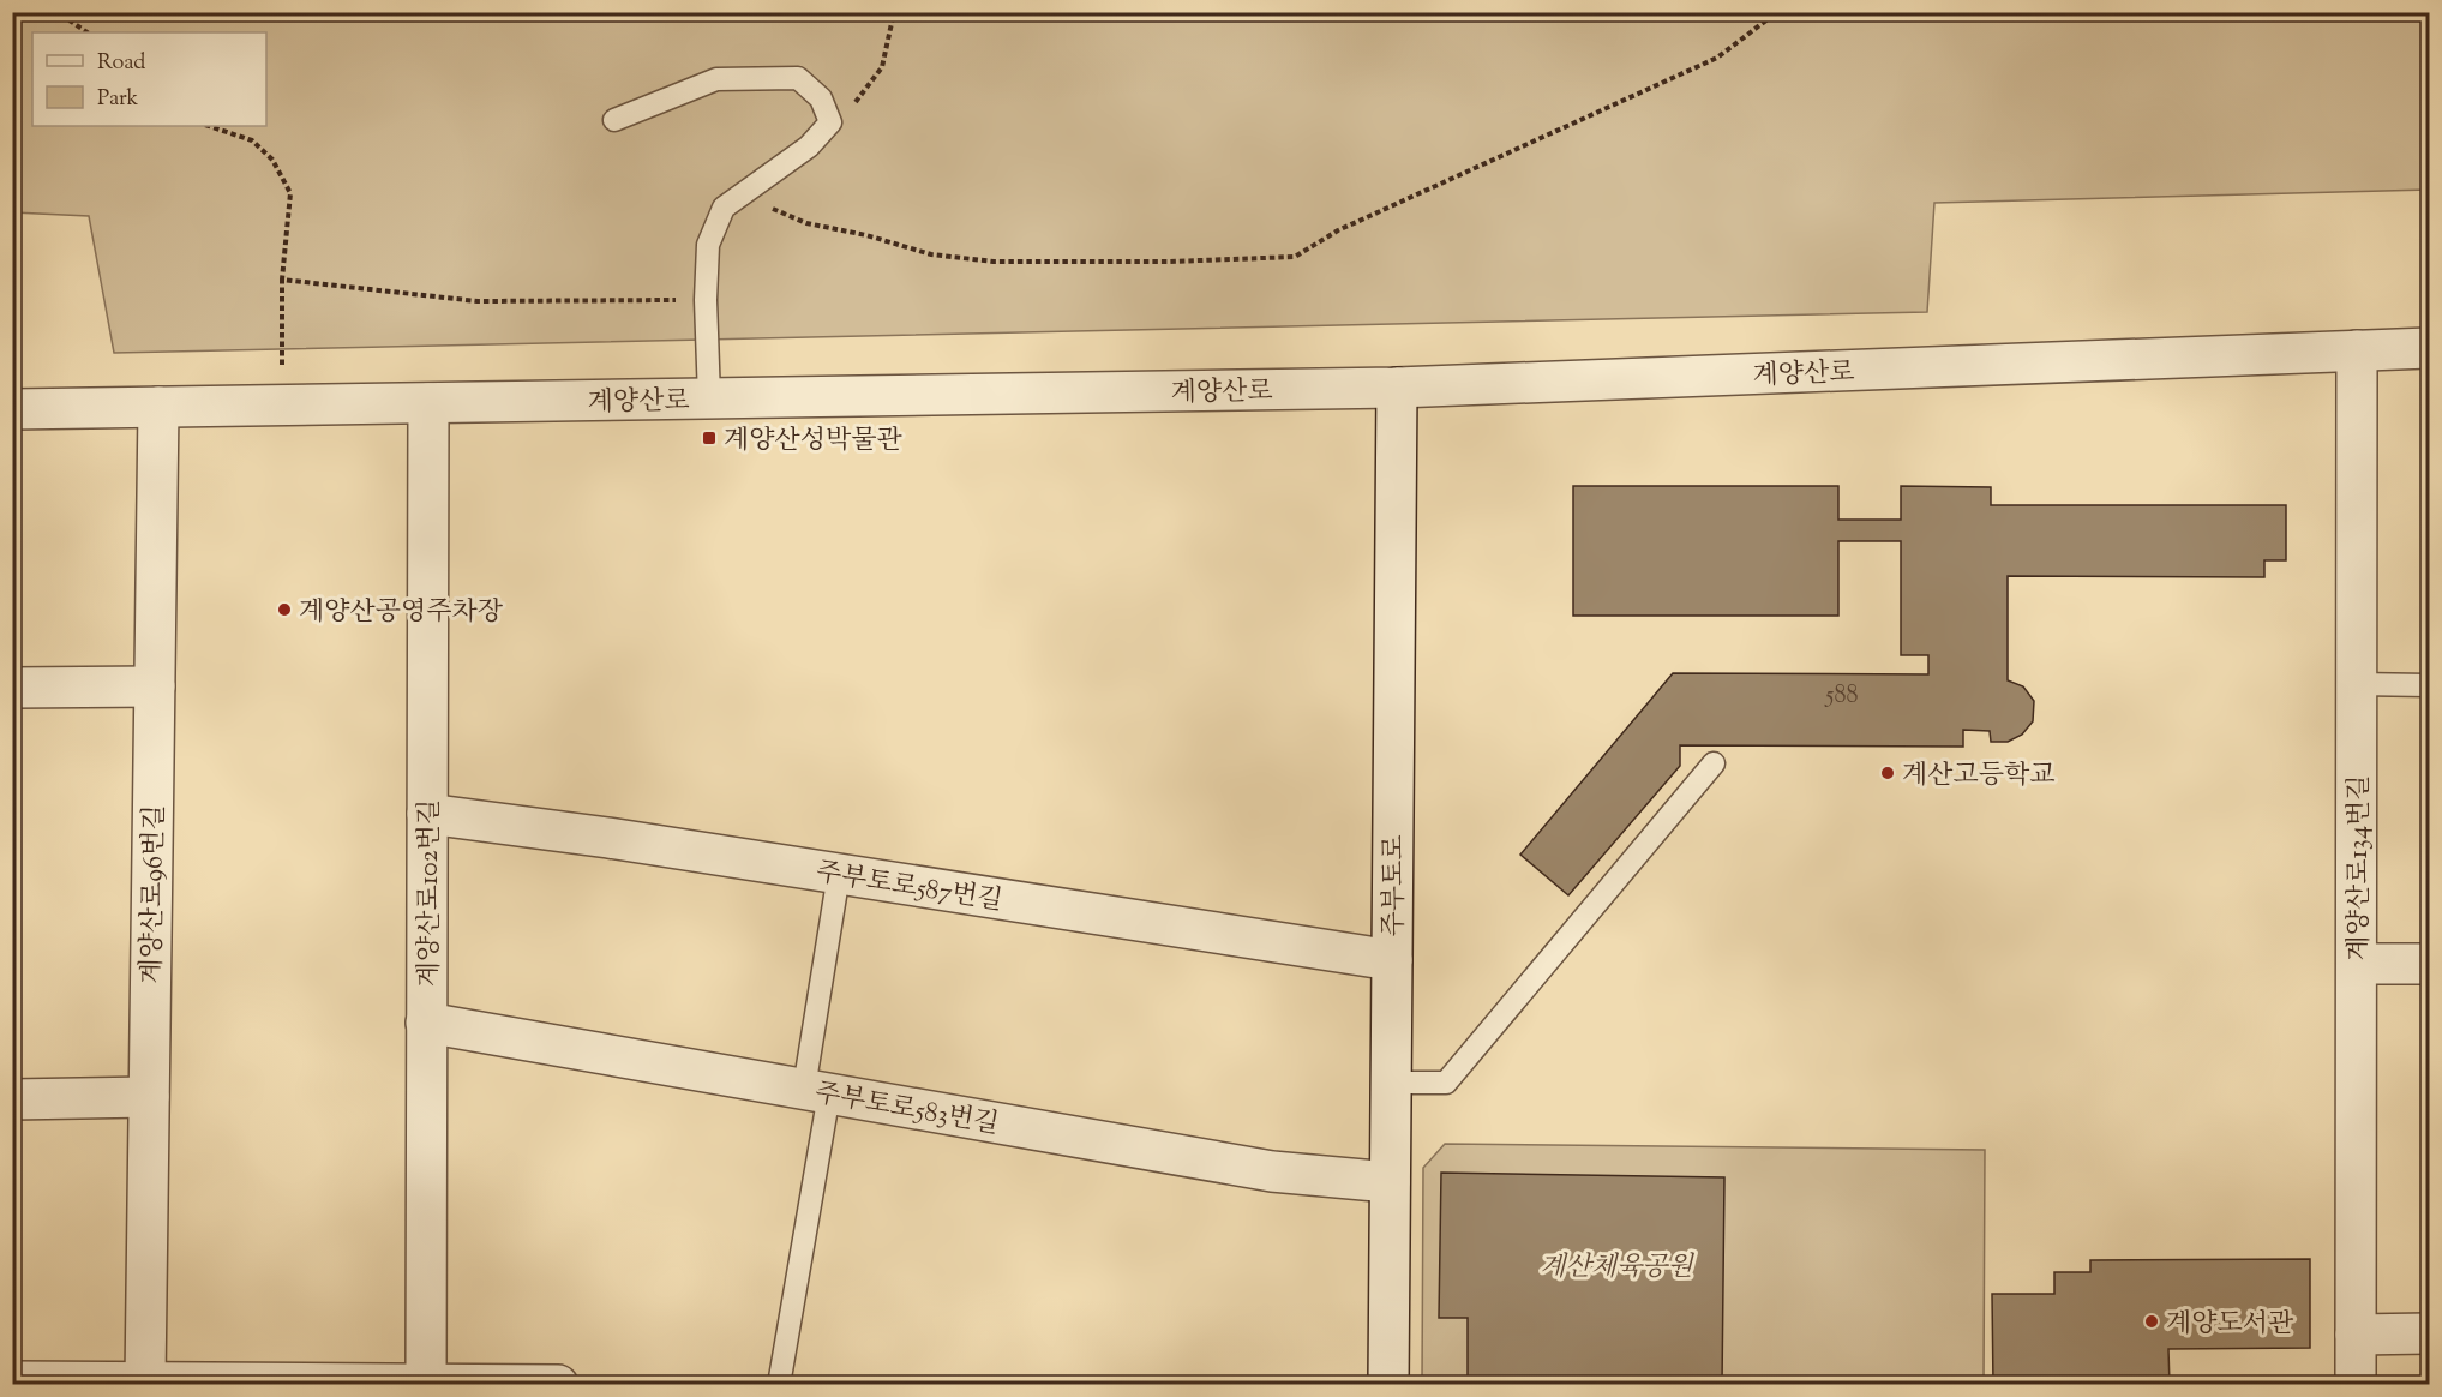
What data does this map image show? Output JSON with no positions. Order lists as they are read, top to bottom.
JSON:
{
  "streets": {
    "street": [
      "계양산로",
      "계양산로134번길",
      "주부토로587번길",
      "주부토로",
      "계양산로102번길",
      "계양산로96번길",
      "주부토로583번길"
    ]
  },
  "crossings": [
    ["계양산로", "계양산로134번길"],
    ["계양산로", "주부토로"],
    ["계양산로", "계양산로102번길"],
    ["계양산로", "계양산로96번길"],
    ["주부토로587번길", "주부토로"],
    ["주부토로587번길", "계양산로102번길"],
    ["주부토로", "주부토로583번길"],
    ["계양산로102번길", "주부토로583번길"]
  ],
  "parks": ["계산체육공원"],
  "places": {
    "transit": ["계양산성박물관"],
    "other": ["계양산공영주차장", "계산고등학교", "계양도서관"]
  },
  "house_numbers": ["588"],
  "legend": ["Road", "Park"]
}
